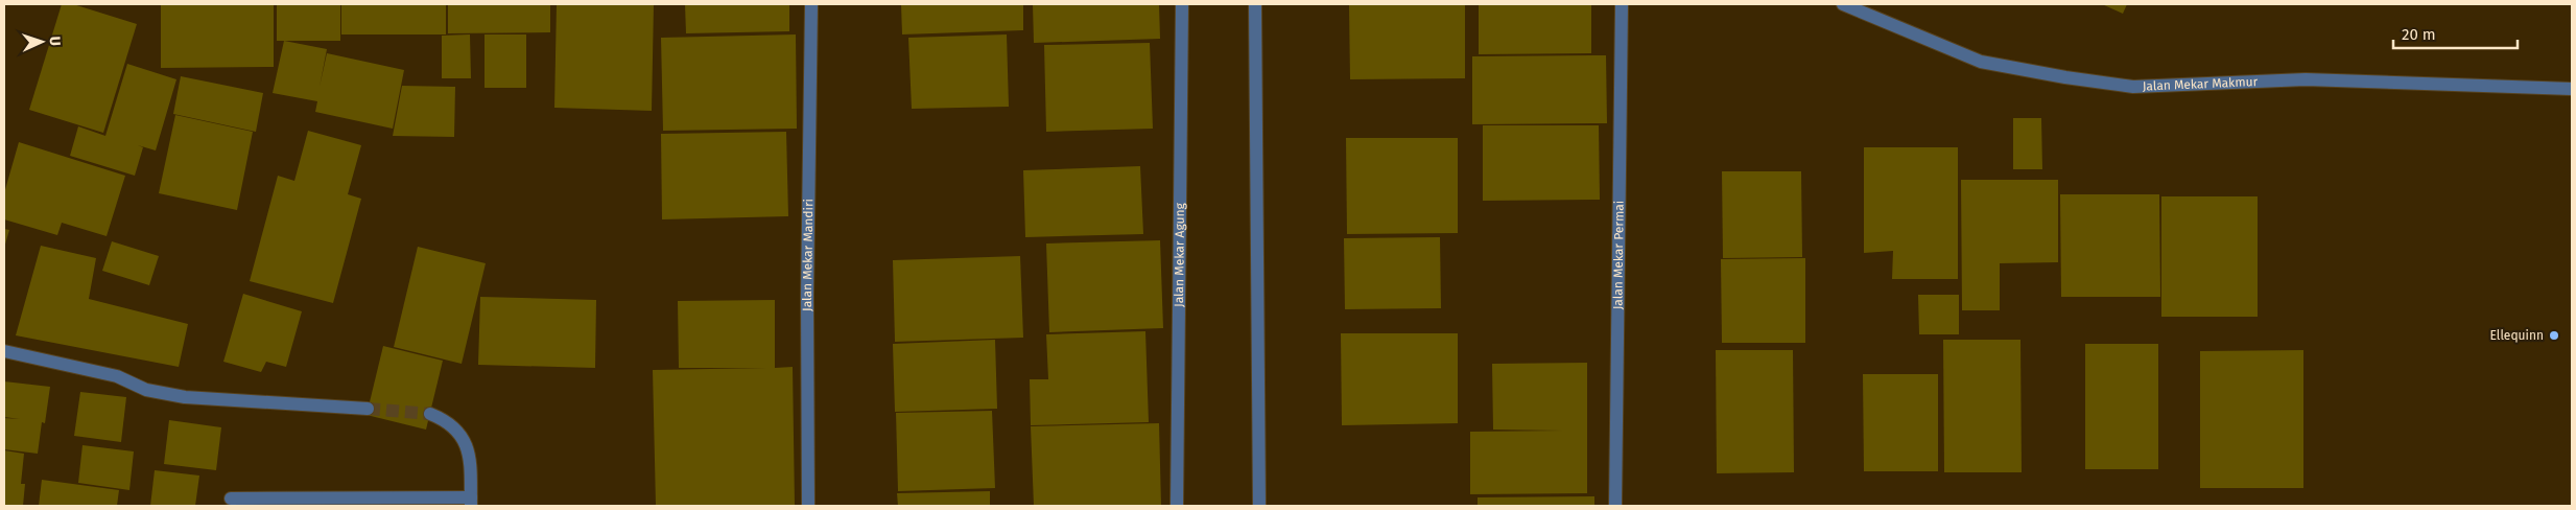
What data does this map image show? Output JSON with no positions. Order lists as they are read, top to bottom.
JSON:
{
  "streets": {
    "street": [
      "Jalan Mekar Makmur",
      "Jalan Mekar Mandiri",
      "Jalan Mekar Agung",
      "Jalan Mekar Permai"
    ]
  },
  "places": ["Ellequinn"],
  "scale_bar": "20 m",
  "north": "right"
}
